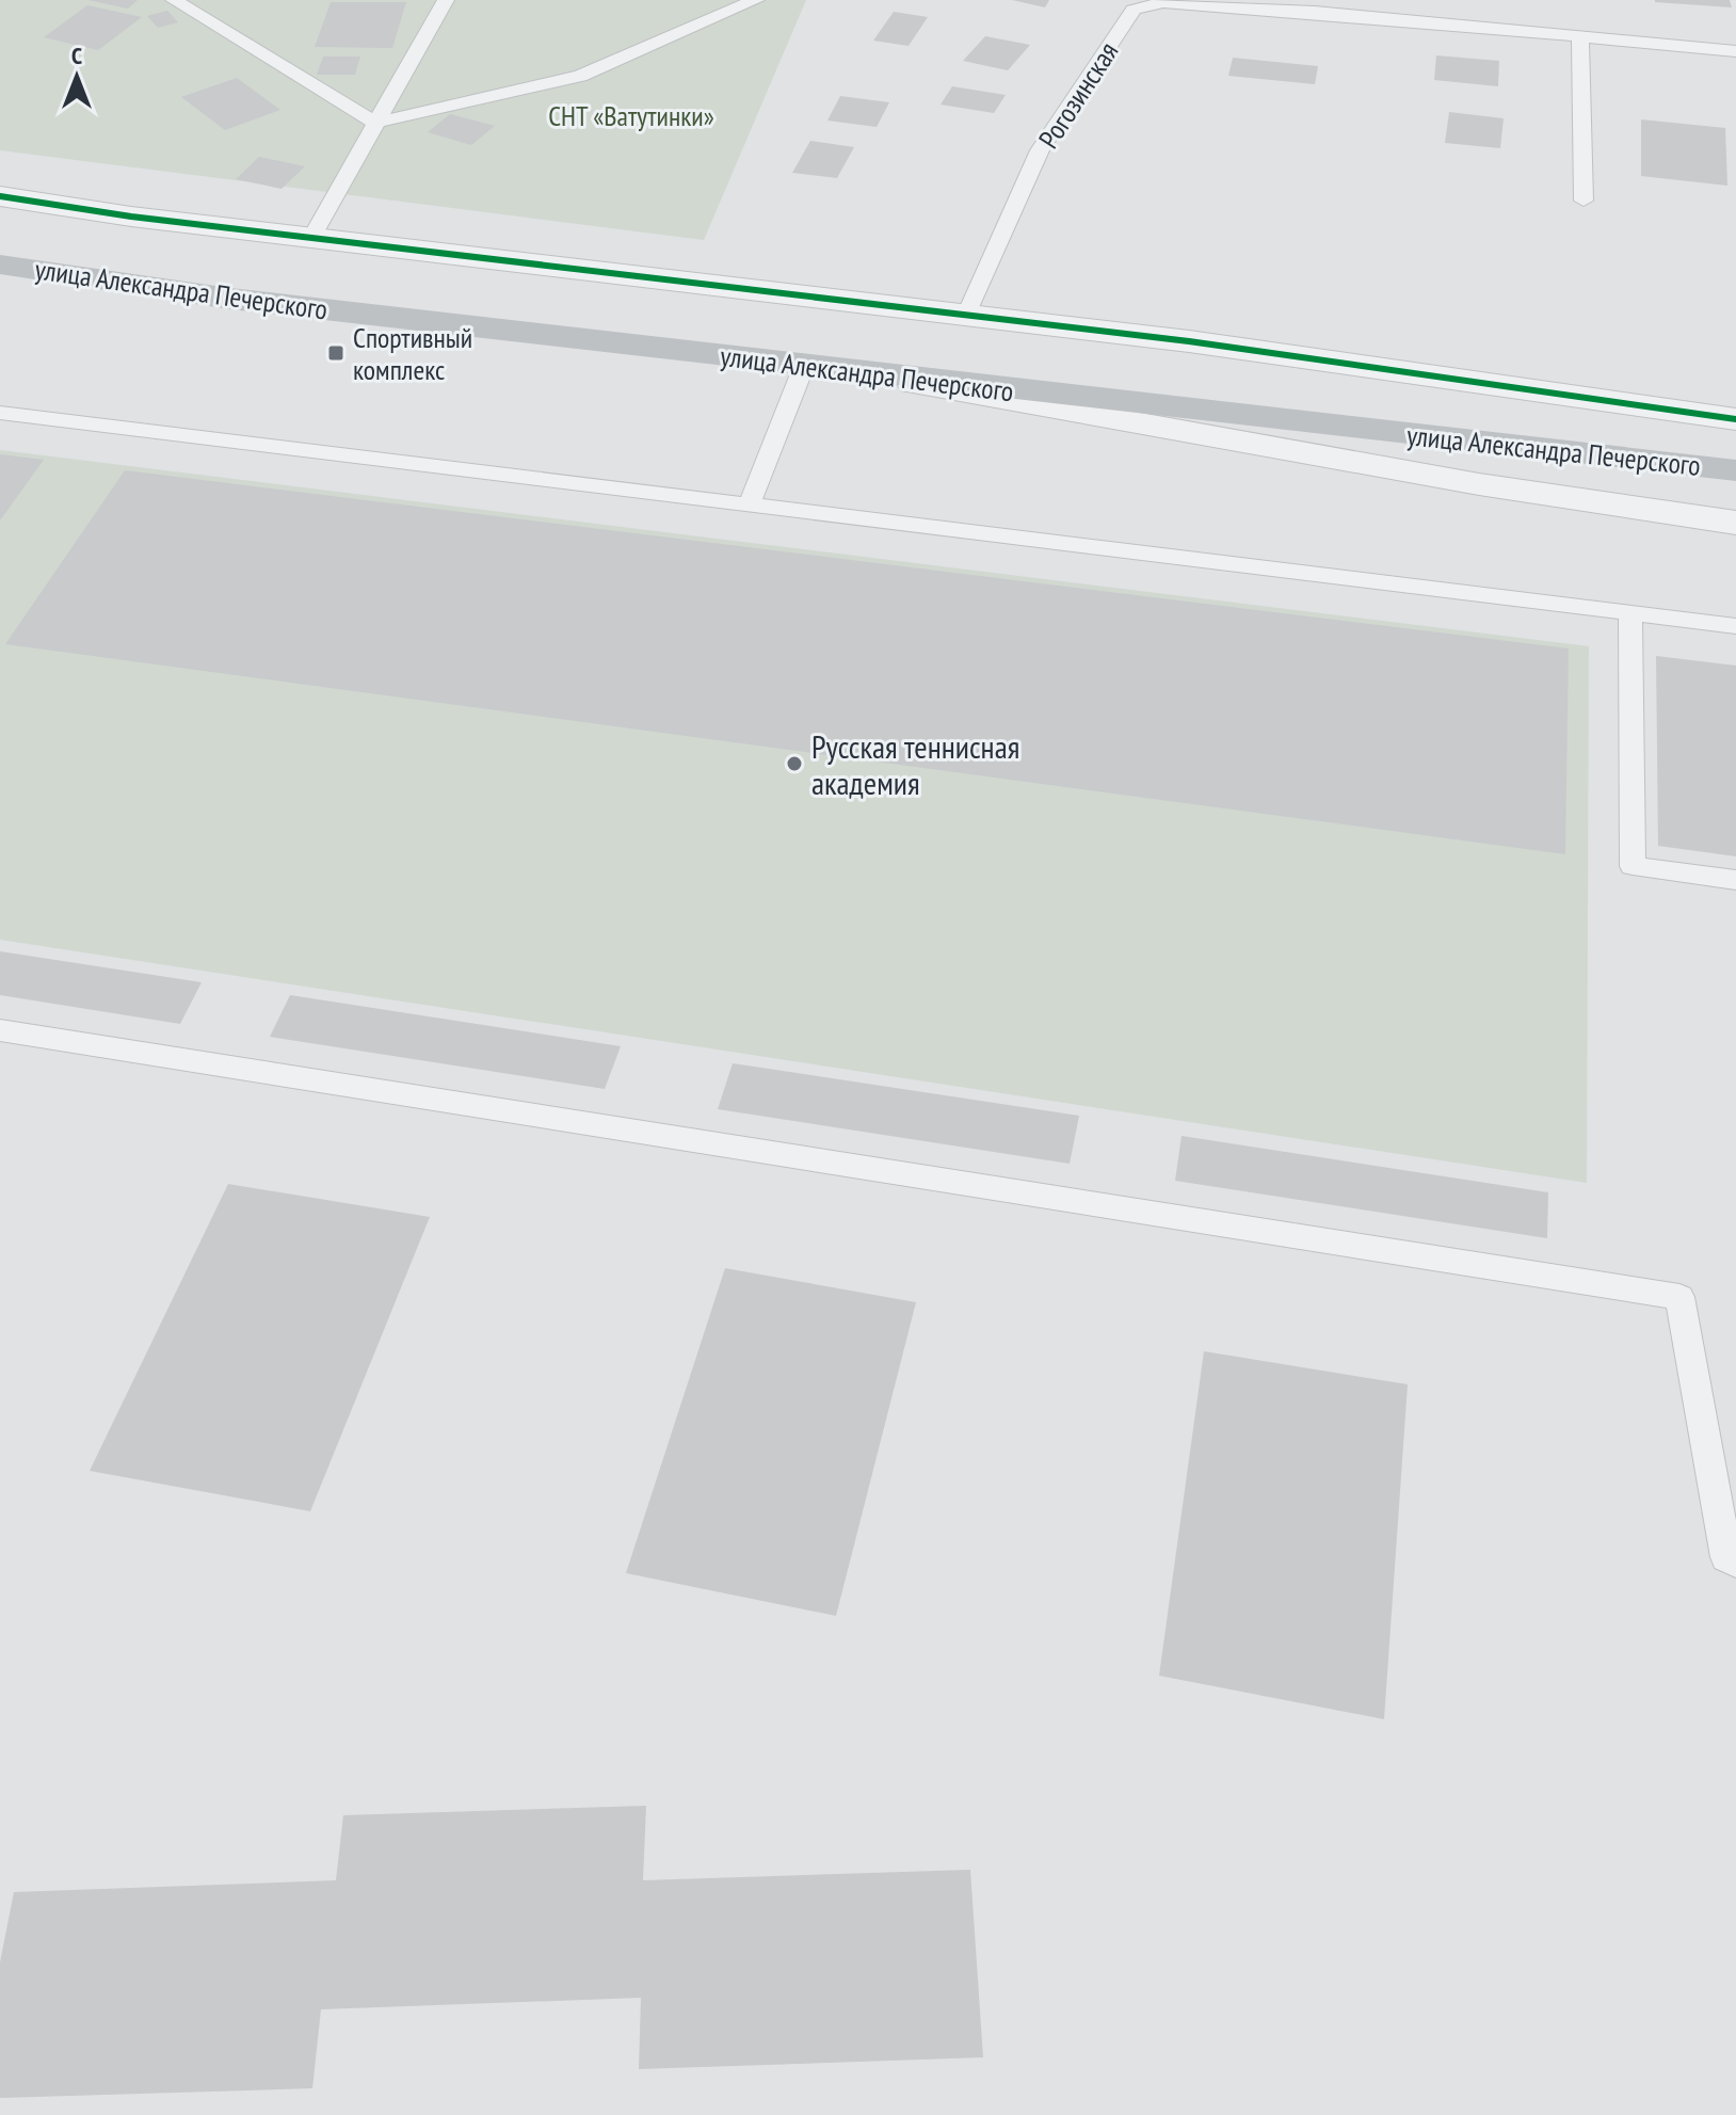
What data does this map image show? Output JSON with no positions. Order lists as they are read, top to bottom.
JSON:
{
  "streets": {
    "main road": ["улица Александра Печерского"],
    "lane": ["Рогозинская"]
  },
  "parks": ["СНТ «Ватутинки»"],
  "places": {
    "transit": ["Спортивный комплекс"],
    "other": ["Русская теннисная академия"]
  },
  "north": "top"
}
